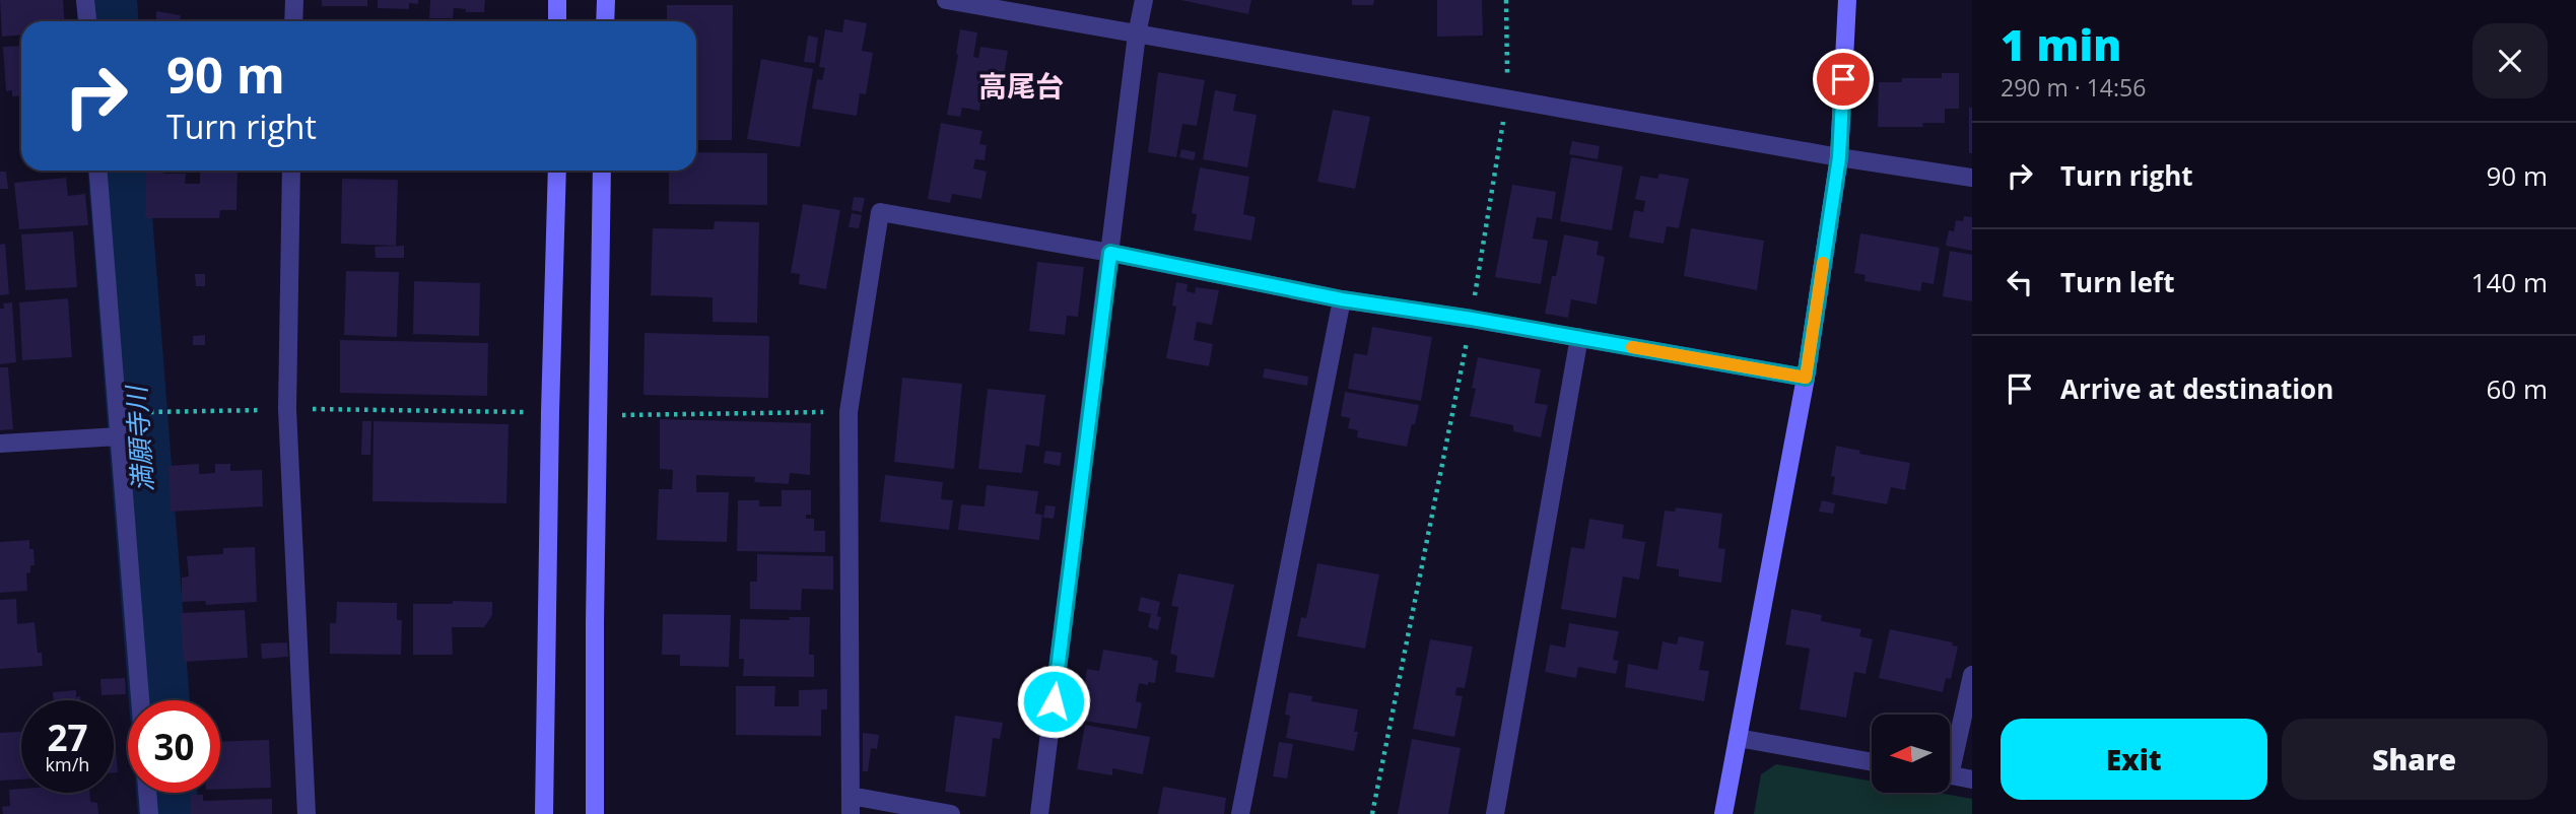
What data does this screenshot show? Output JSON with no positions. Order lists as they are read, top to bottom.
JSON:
{
  "districts": ["高尾台"],
  "water": ["満願寺川"],
  "north": "left",
  "page": {
    "heading": ["1 min", "290 m · 14:56"],
    "turn": ["90 m", "Turn right"],
    "list": [
      {
        "name": "Turn right",
        "value": "90 m"
      },
      {
        "name": "Turn left",
        "value": "140 m"
      },
      {
        "name": "Arrive at destination",
        "value": "60 m"
      }
    ],
    "speed": "27 km/h",
    "limit": "30",
    "buttons": ["Exit", "Share"]
  }
}
